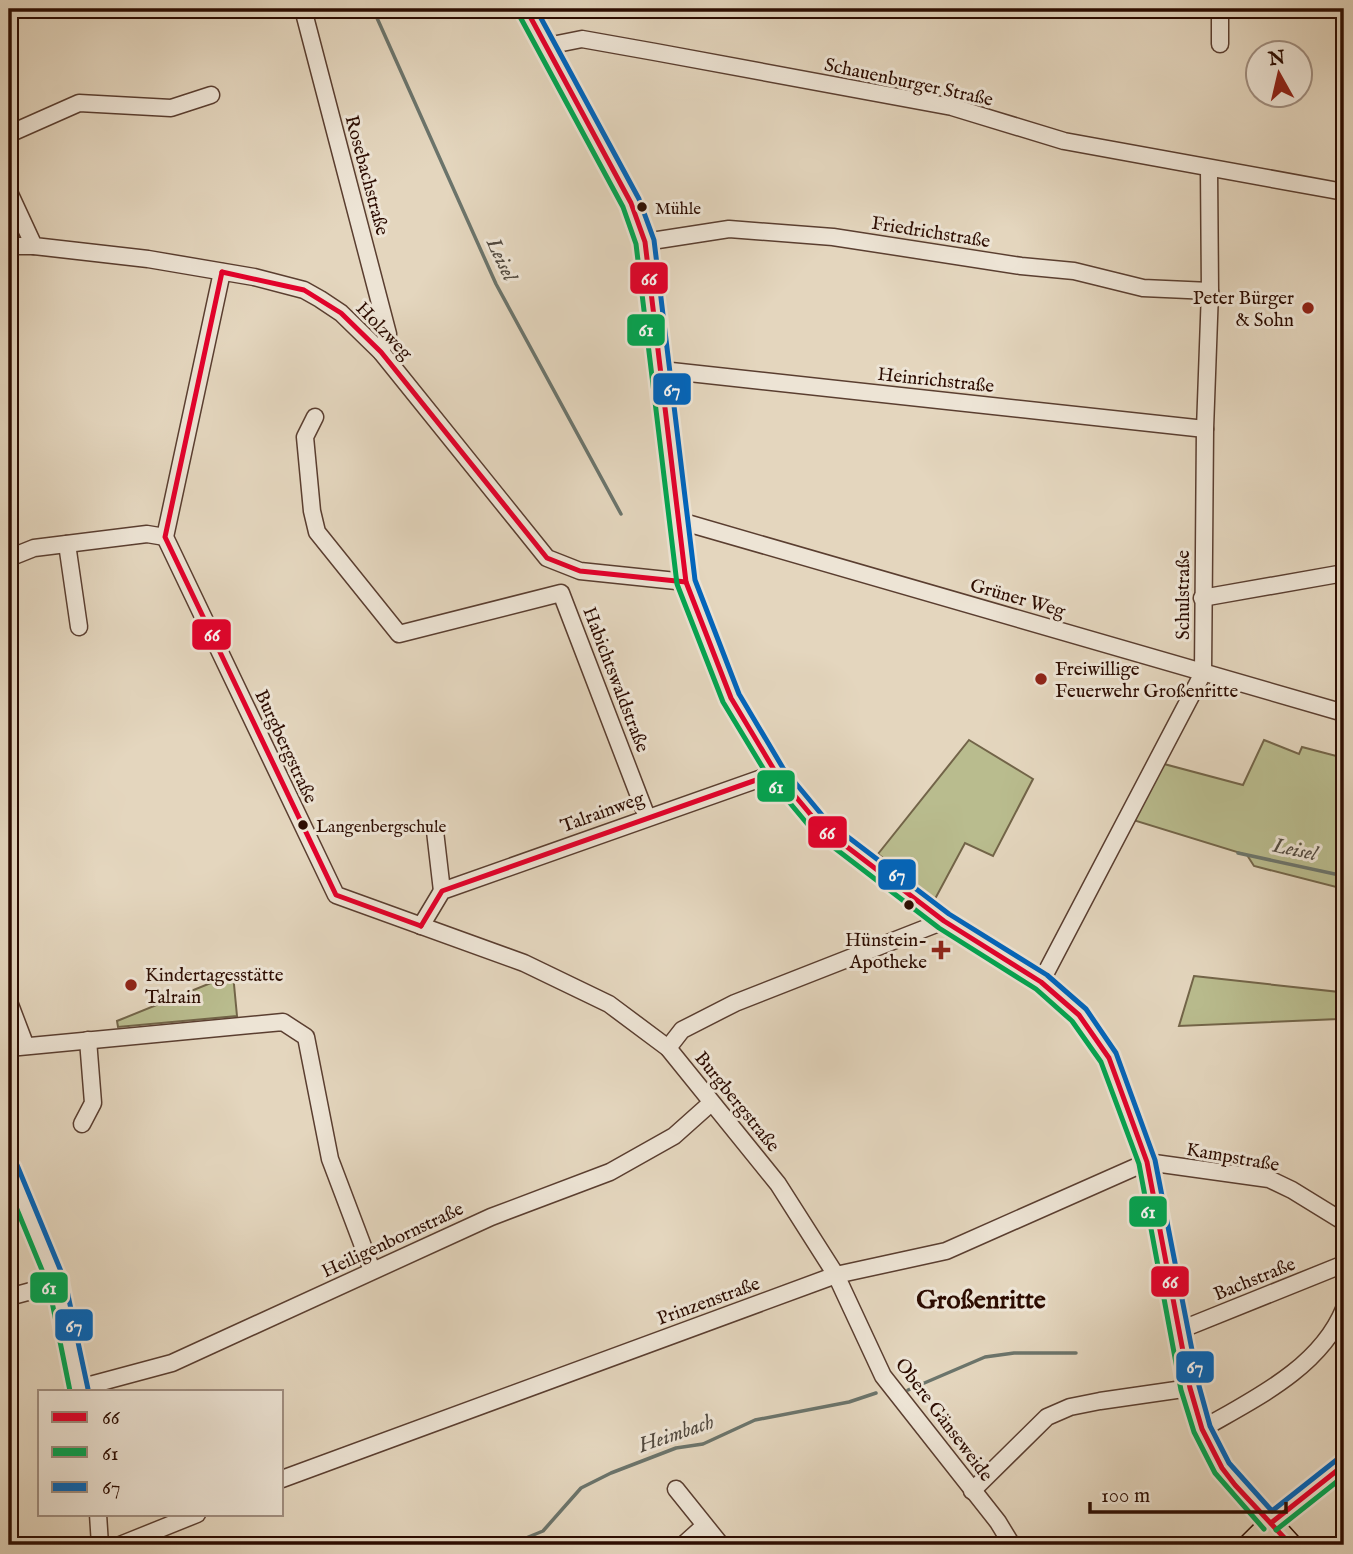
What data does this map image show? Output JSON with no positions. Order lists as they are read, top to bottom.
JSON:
{
  "streets": {
    "street": [
      "Schauenburger Straße",
      "Rosebachstraße",
      "Friedrichstraße",
      "Holzweg",
      "Heinrichstraße",
      "Schulstraße",
      "Grüner Weg",
      "Habichtswaldstraße",
      "Burgbergstraße",
      "Talrainweg",
      "Kampstraße",
      "Heiligenbornstraße",
      "Bachstraße",
      "Prinzenstraße",
      "Obere Gänseweide"
    ]
  },
  "crossings": [
    ["Schauenburger Straße", "Schulstraße"],
    ["Rosebachstraße", "Holzweg"],
    ["Friedrichstraße", "Schulstraße"],
    ["Heinrichstraße", "Schulstraße"],
    ["Schulstraße", "Grüner Weg"],
    ["Habichtswaldstraße", "Talrainweg"],
    ["Burgbergstraße", "Heiligenbornstraße"],
    ["Burgbergstraße", "Prinzenstraße"],
    ["Burgbergstraße", "Obere Gänseweide"],
    ["Kampstraße", "Prinzenstraße"],
    ["Prinzenstraße", "Obere Gänseweide"]
  ],
  "districts": ["Großenritte"],
  "water": ["Leisel", "Heimbach"],
  "places": {
    "other": [
      "Mühle",
      "Peter Bürger & Sohn",
      "Freiwillige Feuerwehr Großenritte",
      "Langenbergschule",
      "Kindertagesstätte Talrain"
    ],
    "health": ["Hünstein- Apotheke"]
  },
  "lines": ["transit line 66", "transit line 67", "transit line 61"],
  "legend": ["66", "61", "67"],
  "scale_bar": "100 m",
  "north": "top"
}
